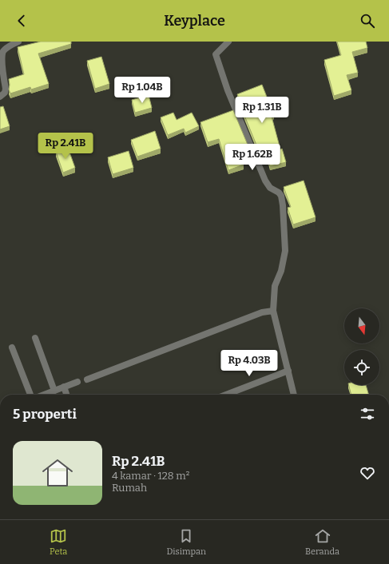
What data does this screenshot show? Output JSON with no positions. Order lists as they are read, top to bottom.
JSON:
{
  "north": "bottom",
  "page": {
    "header": "Keyplace",
    "price": [
      "Rp 1.04B",
      "Rp 1.31B",
      "Rp 2.41B",
      "Rp 1.62B",
      "Rp 4.03B"
    ],
    "heading": "5 properti",
    "list": [
      {
        "name": "Rp 2.41B",
        "note": "4 kamar · 128 m² · Rumah"
      }
    ],
    "tabs": ["Peta", "Disimpan", "Beranda"]
  }
}
